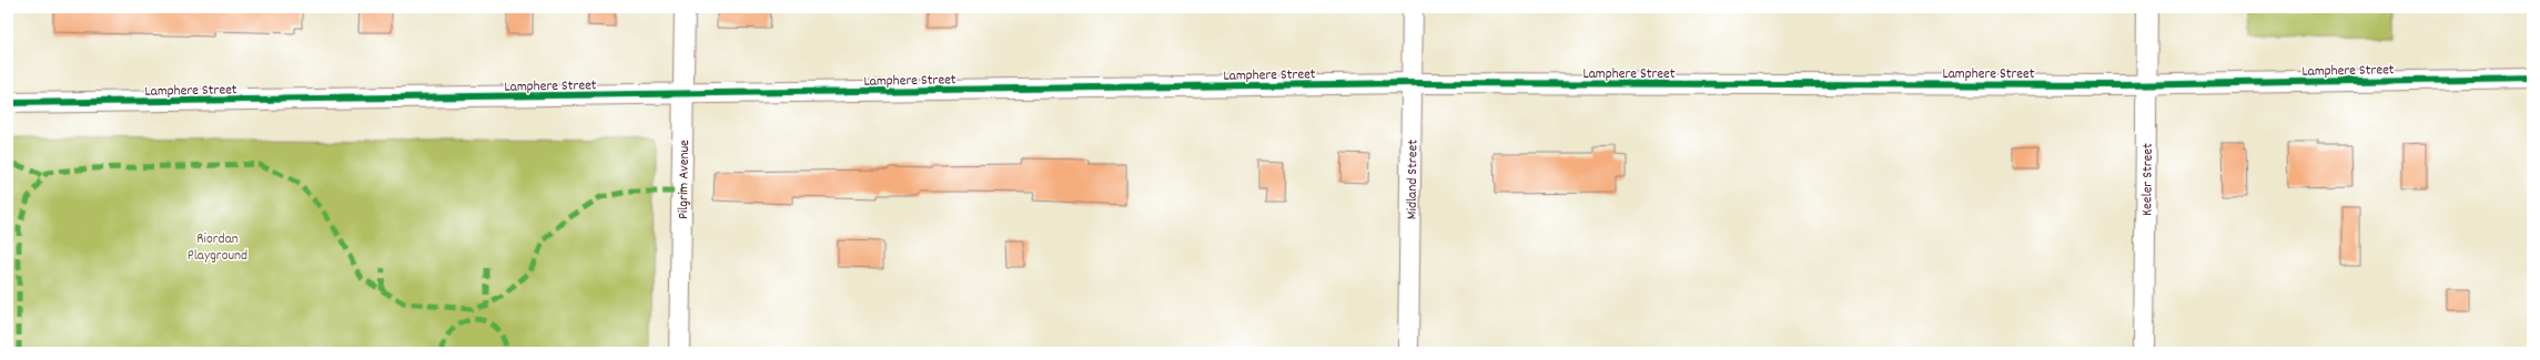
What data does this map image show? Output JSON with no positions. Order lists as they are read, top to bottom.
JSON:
{
  "streets": {
    "street": [
      "Lamphere Street",
      "Pilgrim Avenue",
      "Midland Street",
      "Keeler Street"
    ]
  },
  "crossings": [
    ["Lamphere Street", "Pilgrim Avenue"],
    ["Lamphere Street", "Midland Street"],
    ["Lamphere Street", "Keeler Street"]
  ],
  "parks": ["Riordan Playground"]
}
